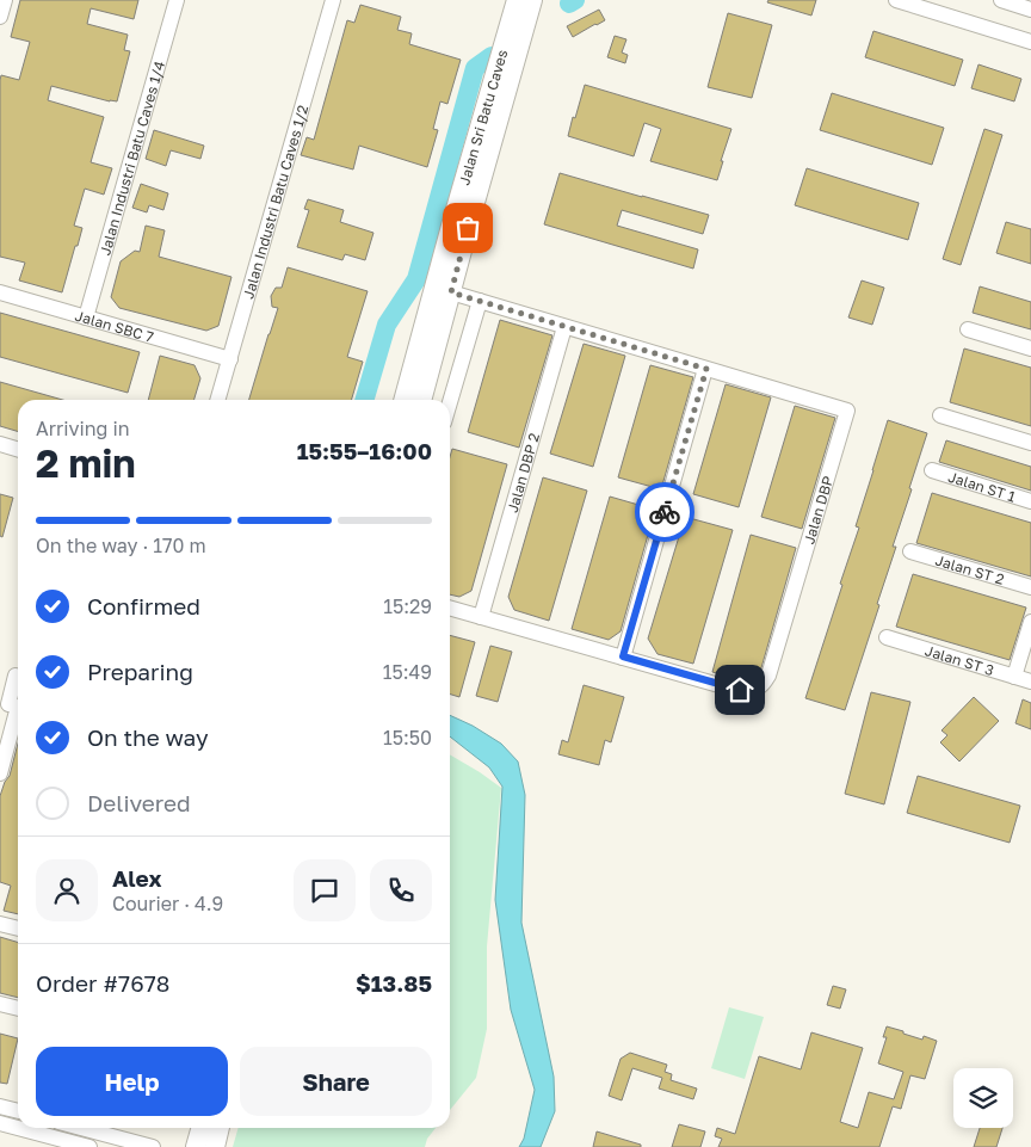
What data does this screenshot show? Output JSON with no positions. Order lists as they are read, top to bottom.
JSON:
{
  "streets": {
    "main road": ["Jalan Sri Batu Caves"],
    "street": [
      "Jalan Industri Batu Caves 1/4",
      "Jalan Industri Batu Caves 1/2",
      "Jalan SBC 7",
      "Jalan DBP 2",
      "Jalan ST 1",
      "Jalan DBP",
      "Jalan ST 2",
      "Jalan ST 3"
    ]
  },
  "crossings": [
    ["Jalan Sri Batu Caves", "Jalan DBP"],
    ["Jalan Industri Batu Caves 1/4", "Jalan SBC 7"],
    ["Jalan Industri Batu Caves 1/2", "Jalan SBC 7"],
    ["Jalan DBP 2", "Jalan DBP"]
  ],
  "page": {
    "heading": ["2 min", "Arriving in", "15:55–16:00"],
    "panel": [
      "Alex",
      "Courier · 4.9",
      "Order #7678",
      "$13.85"
    ],
    "bar": "On the way · 170 m",
    "list": [
      ["Confirmed", "15:29"],
      ["Preparing", "15:49"],
      ["On the way", "15:50"],
      "Delivered"
    ],
    "buttons": ["Help", "Share"]
  }
}
